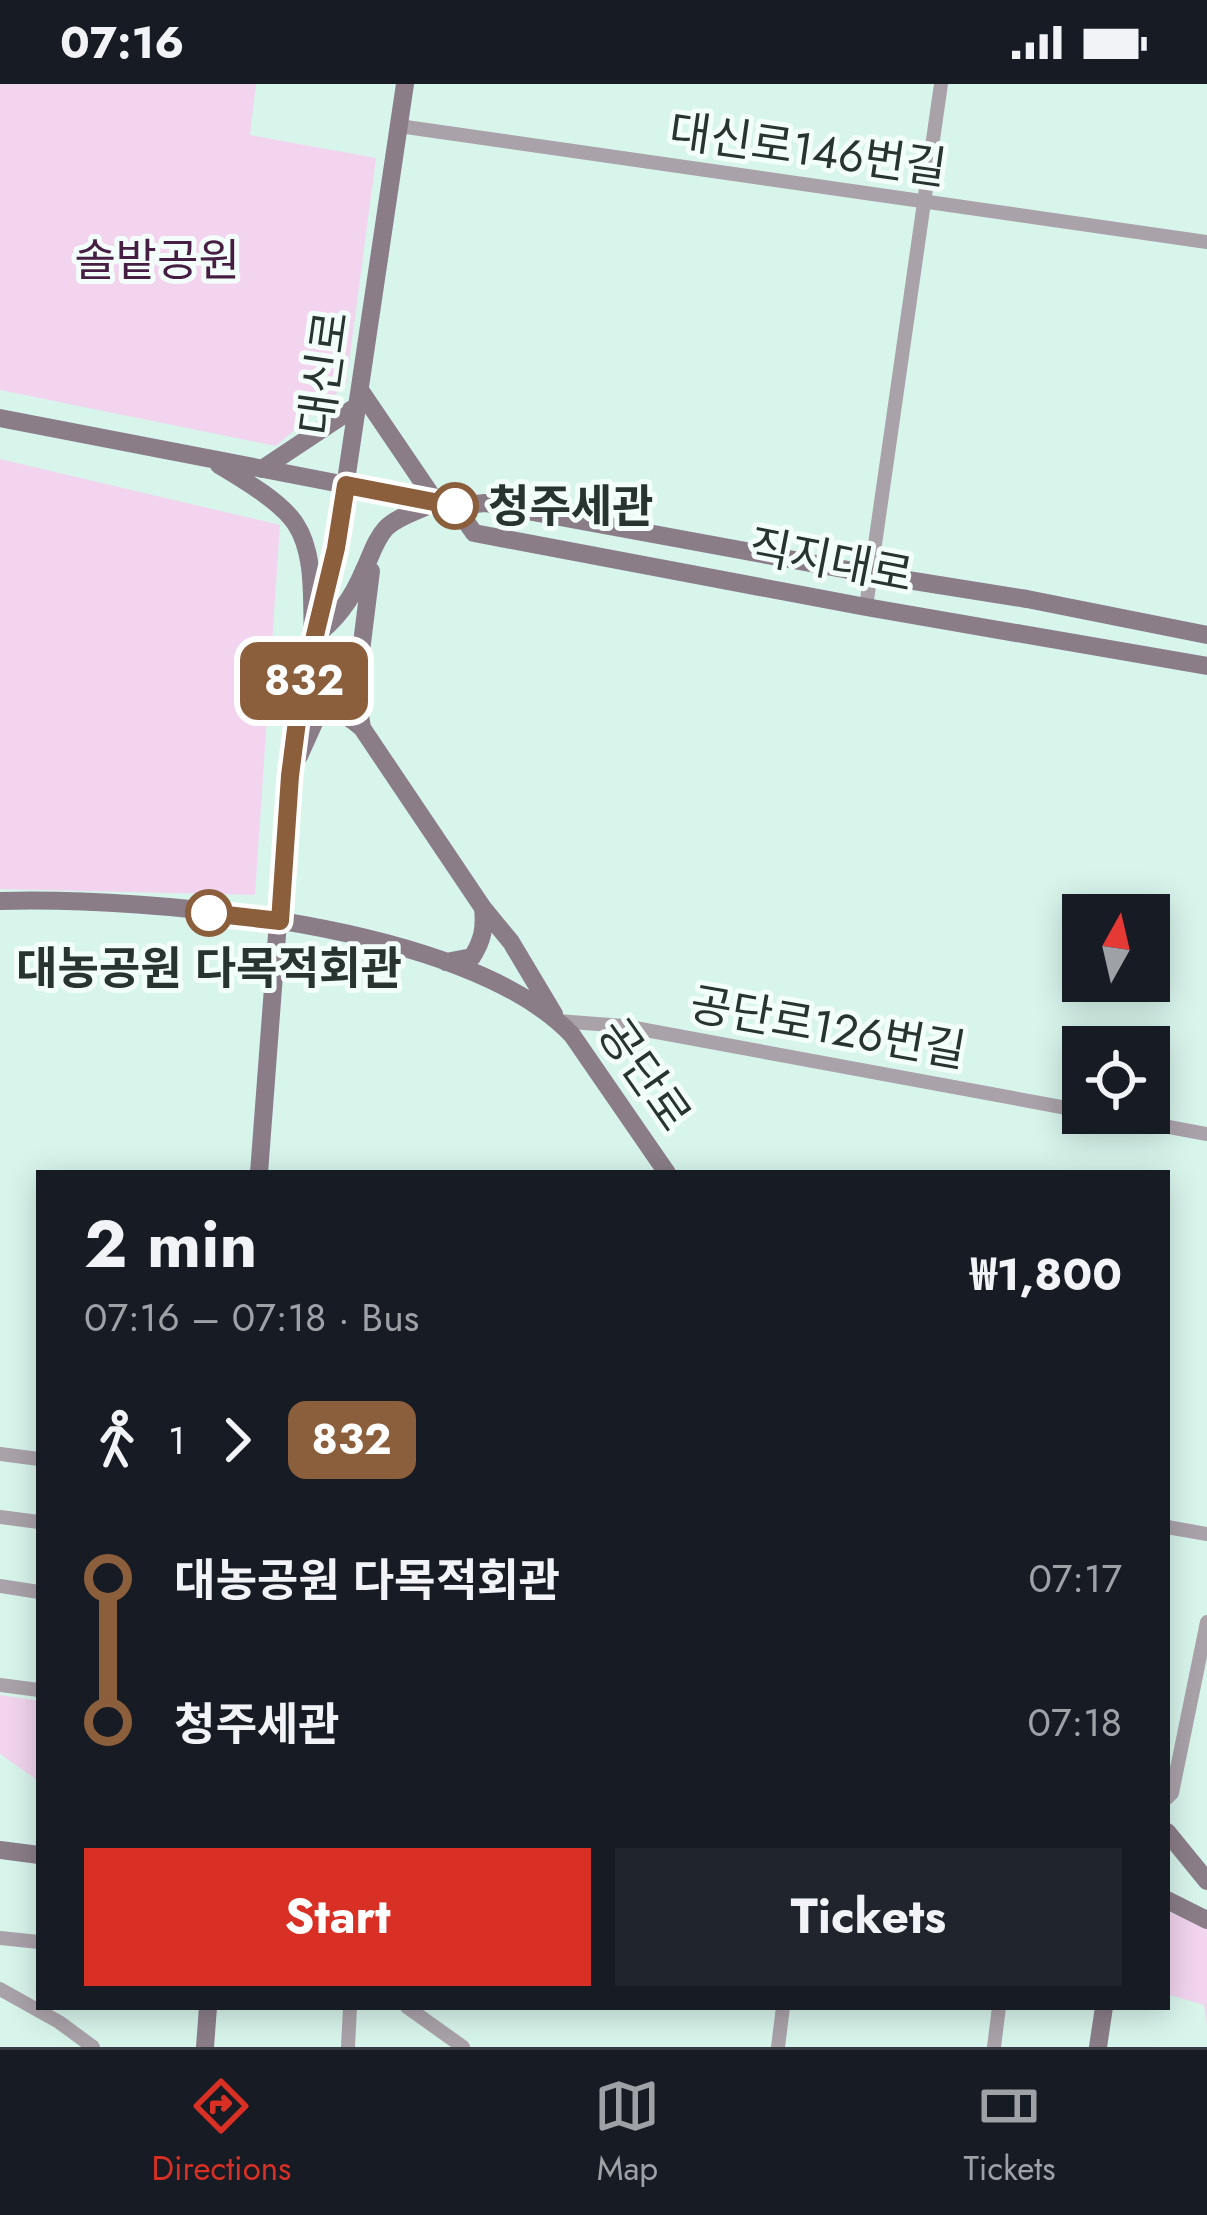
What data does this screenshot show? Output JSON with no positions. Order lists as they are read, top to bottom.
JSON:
{
  "streets": {
    "street": [
      "대신로146번길",
      "대신로",
      "직지대로",
      "공단로126번길",
      "공단로"
    ]
  },
  "crossings": [
    ["대신로146번길", "대신로"],
    ["대신로", "직지대로"],
    ["공단로126번길", "공단로"]
  ],
  "parks": ["솔밭공원"],
  "places": ["청주세관", "대농공원 다목적회관"],
  "lines": ["bus line 832"],
  "north": "top",
  "page": {
    "status": "07:16",
    "on_map": "832",
    "heading": ["2 min", "07:16 – 07:18 · Bus", "₩1,800"],
    "legs": ["1", "832"],
    "list": [
      {
        "name": "대농공원 다목적회관",
        "value": "07:17"
      },
      {
        "name": "청주세관",
        "value": "07:18"
      }
    ],
    "buttons": ["Start", "Tickets"],
    "tabs": ["Directions", "Map", "Tickets"]
  }
}
